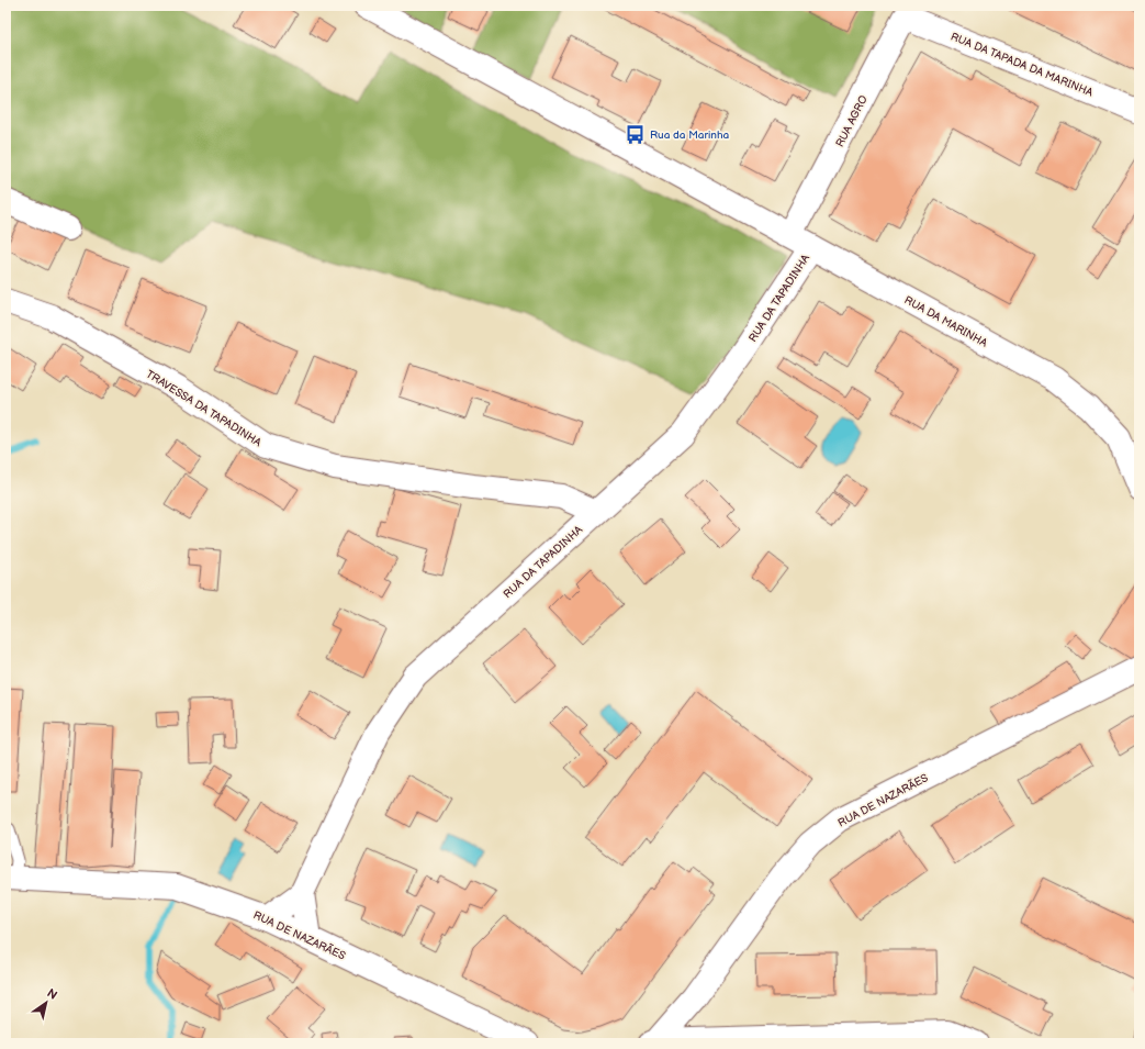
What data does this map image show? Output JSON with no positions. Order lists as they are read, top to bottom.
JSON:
{
  "streets": {
    "street": [
      "RUA DA TAPADA DA MARINHA",
      "RUA AGRO",
      "RUA DA TAPADINHA",
      "RUA DA MARINHA",
      "TRAVESSA DA TAPADINHA",
      "RUA DE NAZARÃES"
    ]
  },
  "crossings": [
    ["RUA DA TAPADA DA MARINHA", "RUA AGRO"],
    ["RUA AGRO", "RUA DA TAPADINHA"],
    ["RUA AGRO", "RUA DA MARINHA"],
    ["RUA DA TAPADINHA", "RUA DA MARINHA"],
    ["RUA DA TAPADINHA", "TRAVESSA DA TAPADINHA"],
    ["RUA DA TAPADINHA", "RUA DE NAZARÃES"]
  ],
  "places": {
    "bus stop": ["Rua da Marinha"]
  },
  "north": "top right"
}
